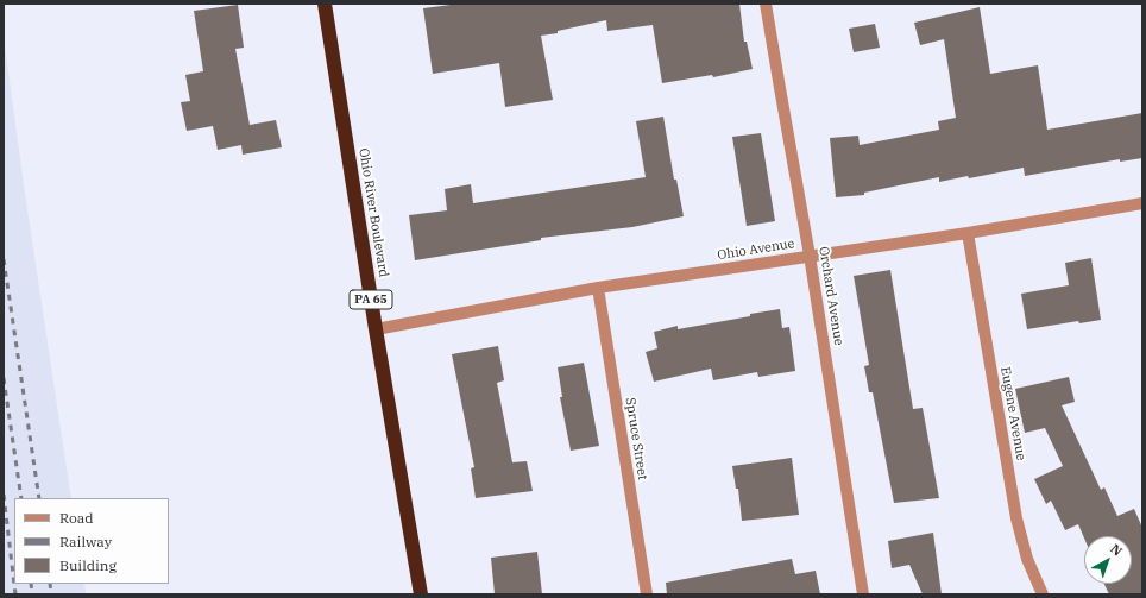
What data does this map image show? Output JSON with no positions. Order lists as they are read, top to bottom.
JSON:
{
  "streets": {
    "highway": ["Ohio River Boulevard", "PA 65"],
    "street": [
      "Ohio Avenue",
      "Orchard Avenue",
      "Eugene Avenue",
      "Spruce Street"
    ]
  },
  "crossings": [
    ["Ohio River Boulevard", "Ohio Avenue"],
    ["Ohio Avenue", "Orchard Avenue"],
    ["Ohio Avenue", "Eugene Avenue"],
    ["Ohio Avenue", "Spruce Street"]
  ],
  "legend": ["Road", "Railway", "Building"],
  "north": "top right"
}
